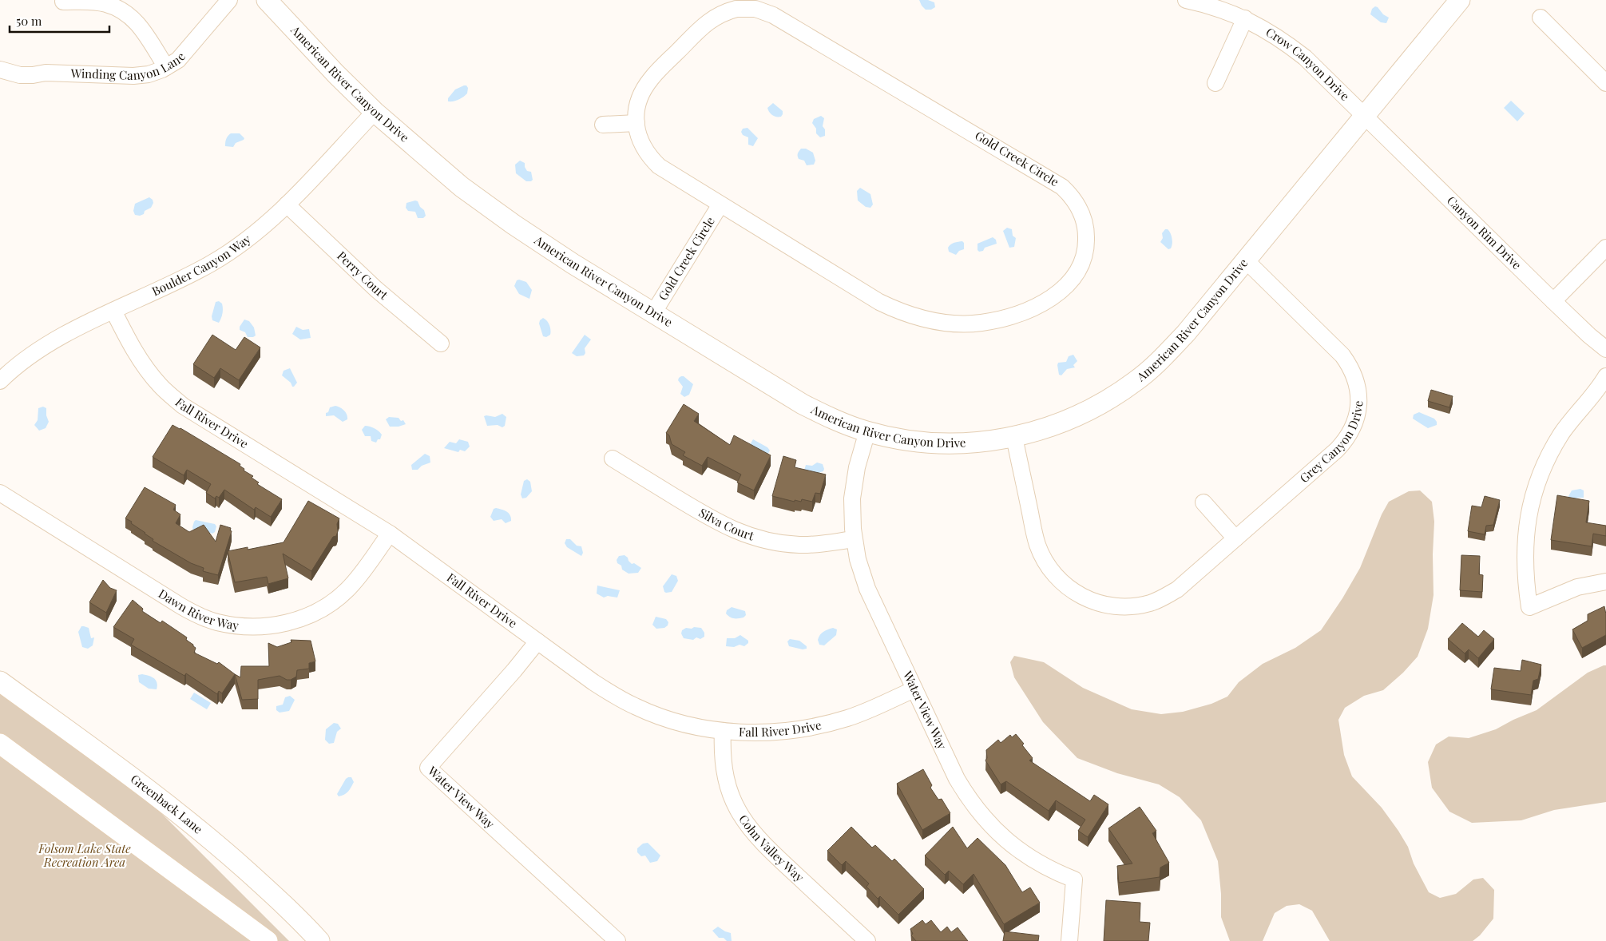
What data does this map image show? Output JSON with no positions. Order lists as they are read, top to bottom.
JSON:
{
  "streets": {
    "main road": ["American River Canyon Drive", "Greenback Lane"],
    "street": [
      "Winding Canyon Lane",
      "Crow Canyon Drive",
      "Gold Creek Circle",
      "Canyon Rim Drive",
      "Boulder Canyon Way",
      "Perry Court",
      "Fall River Drive",
      "Grey Canyon Drive",
      "Silva Court",
      "Dawn River Way",
      "Water View Way",
      "Cohn Valley Way"
    ]
  },
  "crossings": [
    ["Crow Canyon Drive", "American River Canyon Drive"],
    ["Crow Canyon Drive", "Canyon Rim Drive"],
    ["American River Canyon Drive", "Gold Creek Circle"],
    ["American River Canyon Drive", "Canyon Rim Drive"],
    ["American River Canyon Drive", "Boulder Canyon Way"],
    ["American River Canyon Drive", "Grey Canyon Drive"],
    ["American River Canyon Drive", "Water View Way"],
    ["Boulder Canyon Way", "Perry Court"],
    ["Boulder Canyon Way", "Fall River Drive"],
    ["Fall River Drive", "Dawn River Way"],
    ["Fall River Drive", "Water View Way"],
    ["Fall River Drive", "Cohn Valley Way"],
    ["Silva Court", "Water View Way"]
  ],
  "parks": ["Folsom Lake State Recreation Area"],
  "scale_bar": "50 m"
}
